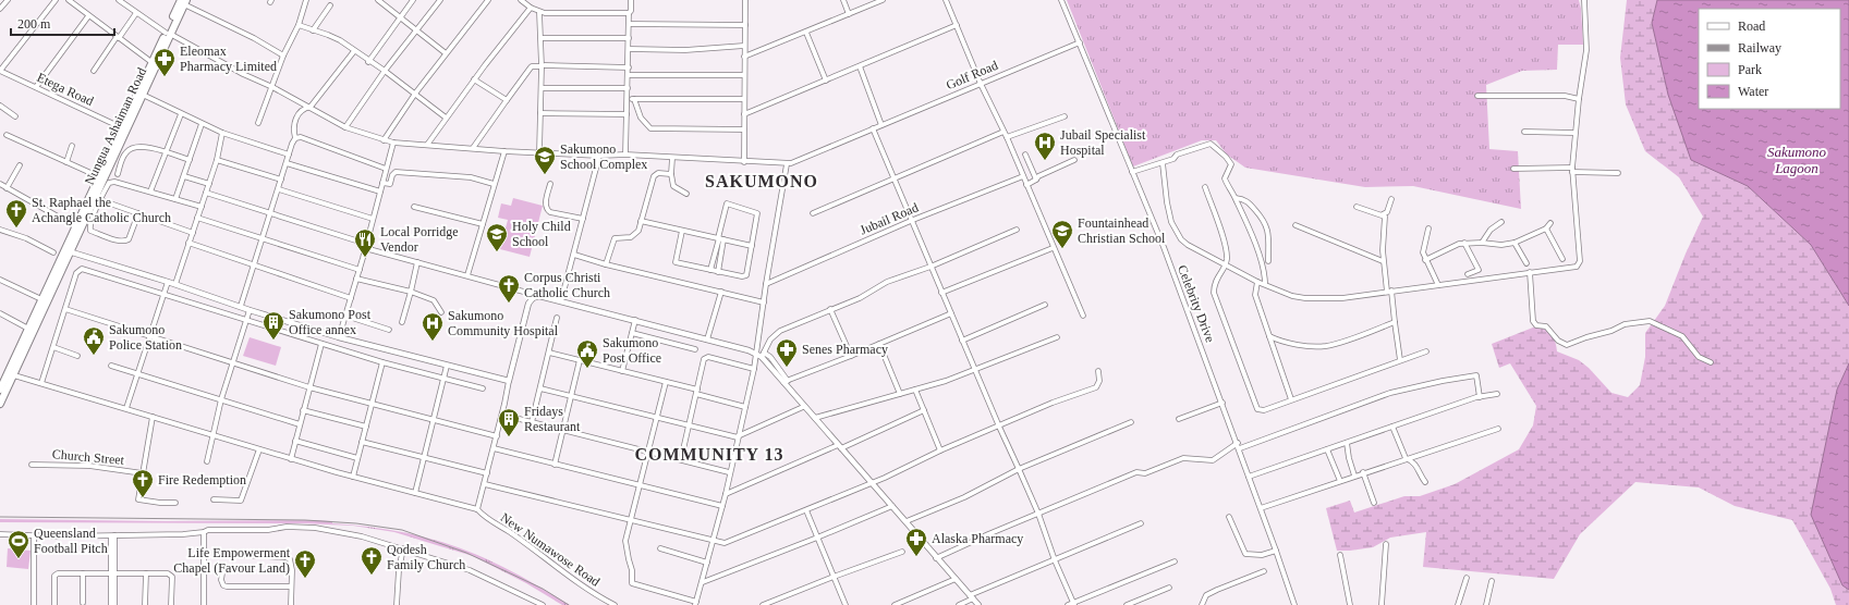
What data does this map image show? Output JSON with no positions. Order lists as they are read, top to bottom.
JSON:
{
  "streets": {
    "main road": ["Nungua Ashaiman Road"],
    "street": [
      "Golf Road",
      "Etega Road",
      "Jubail Road",
      "Celebrity Drive",
      "Church Street",
      "New Numawose Road"
    ]
  },
  "crossings": [
    ["Golf Road", "Celebrity Drive"],
    ["Etega Road", "Nungua Ashaiman Road"]
  ],
  "districts": ["SAKUMONO", "COMMUNITY 13"],
  "water": ["Sakumono Lagoon"],
  "places": {
    "pharmacy": ["Eleomax Pharmacy Limited", "Senes Pharmacy", "Alaska Pharmacy"],
    "hospital": ["Jubail Specialist Hospital", "Sakumono Community Hospital"],
    "school or university": ["Sakumono School Complex", "Fountainhead Christian School", "Holy Child School"],
    "church": [
      "St. Raphael the Achangle Catholic Church",
      "Corpus Christi Catholic Church",
      "Fire Redemption",
      "Qodesh Family Church",
      "Life Empowerment Chapel (Favour Land)"
    ],
    "restaurant": ["Local Porridge Vendor"],
    "building": ["Sakumono Post Office annex", "Fridays Restaurant"],
    "public building": ["Sakumono Police Station", "Sakumono Post Office"],
    "sports": ["Queensland Football Pitch"]
  },
  "legend": [
    "Road",
    "Railway",
    "Park",
    "Water"
  ],
  "scale_bar": "200 m"
}
